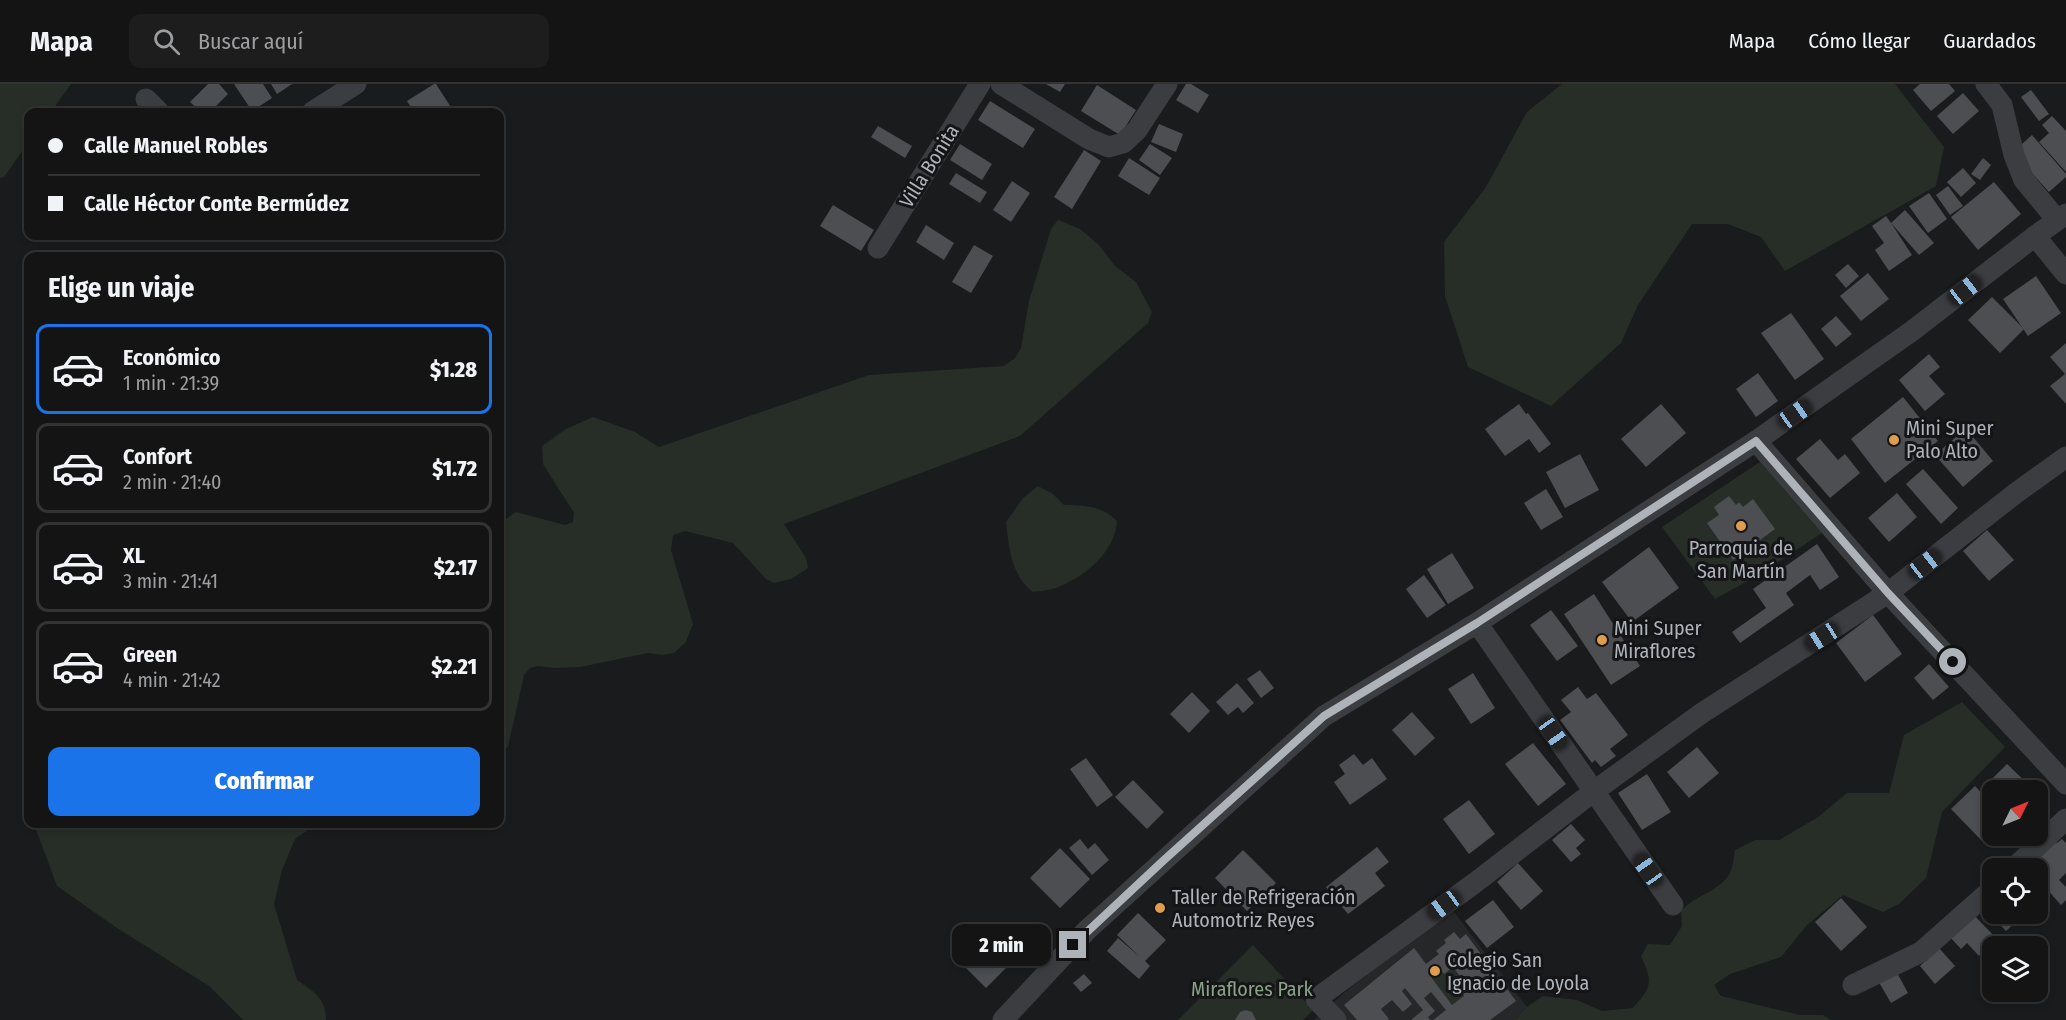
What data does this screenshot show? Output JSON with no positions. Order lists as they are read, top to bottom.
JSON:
{
  "streets": {
    "street": ["Villa Bonita"]
  },
  "parks": ["Miraflores Park"],
  "places": [
    "Mini Super Palo Alto",
    "Parroquia de San Martín",
    "Mini Super Miraflores",
    "Taller de Refrigeración Automotriz Reyes",
    "Colegio San Ignacio de Loyola"
  ],
  "north": "top right",
  "page": {
    "header": "Mapa",
    "search": "Buscar aquí",
    "nav": ["Mapa", "Cómo llegar", "Guardados"],
    "banner": ["Calle Manuel Robles", "Calle Héctor Conte Bermúdez"],
    "heading": "Elige un viaje",
    "list": [
      {
        "name": "Económico",
        "note": "1 min · 21:39",
        "value": "$1.28"
      },
      {
        "name": "Confort",
        "note": "2 min · 21:40",
        "value": "$1.72"
      },
      {
        "name": "XL",
        "note": "3 min · 21:41",
        "value": "$2.17"
      },
      {
        "name": "Green",
        "note": "4 min · 21:42",
        "value": "$2.21"
      }
    ],
    "buttons": "Confirmar",
    "bubble": "2 min"
  }
}
